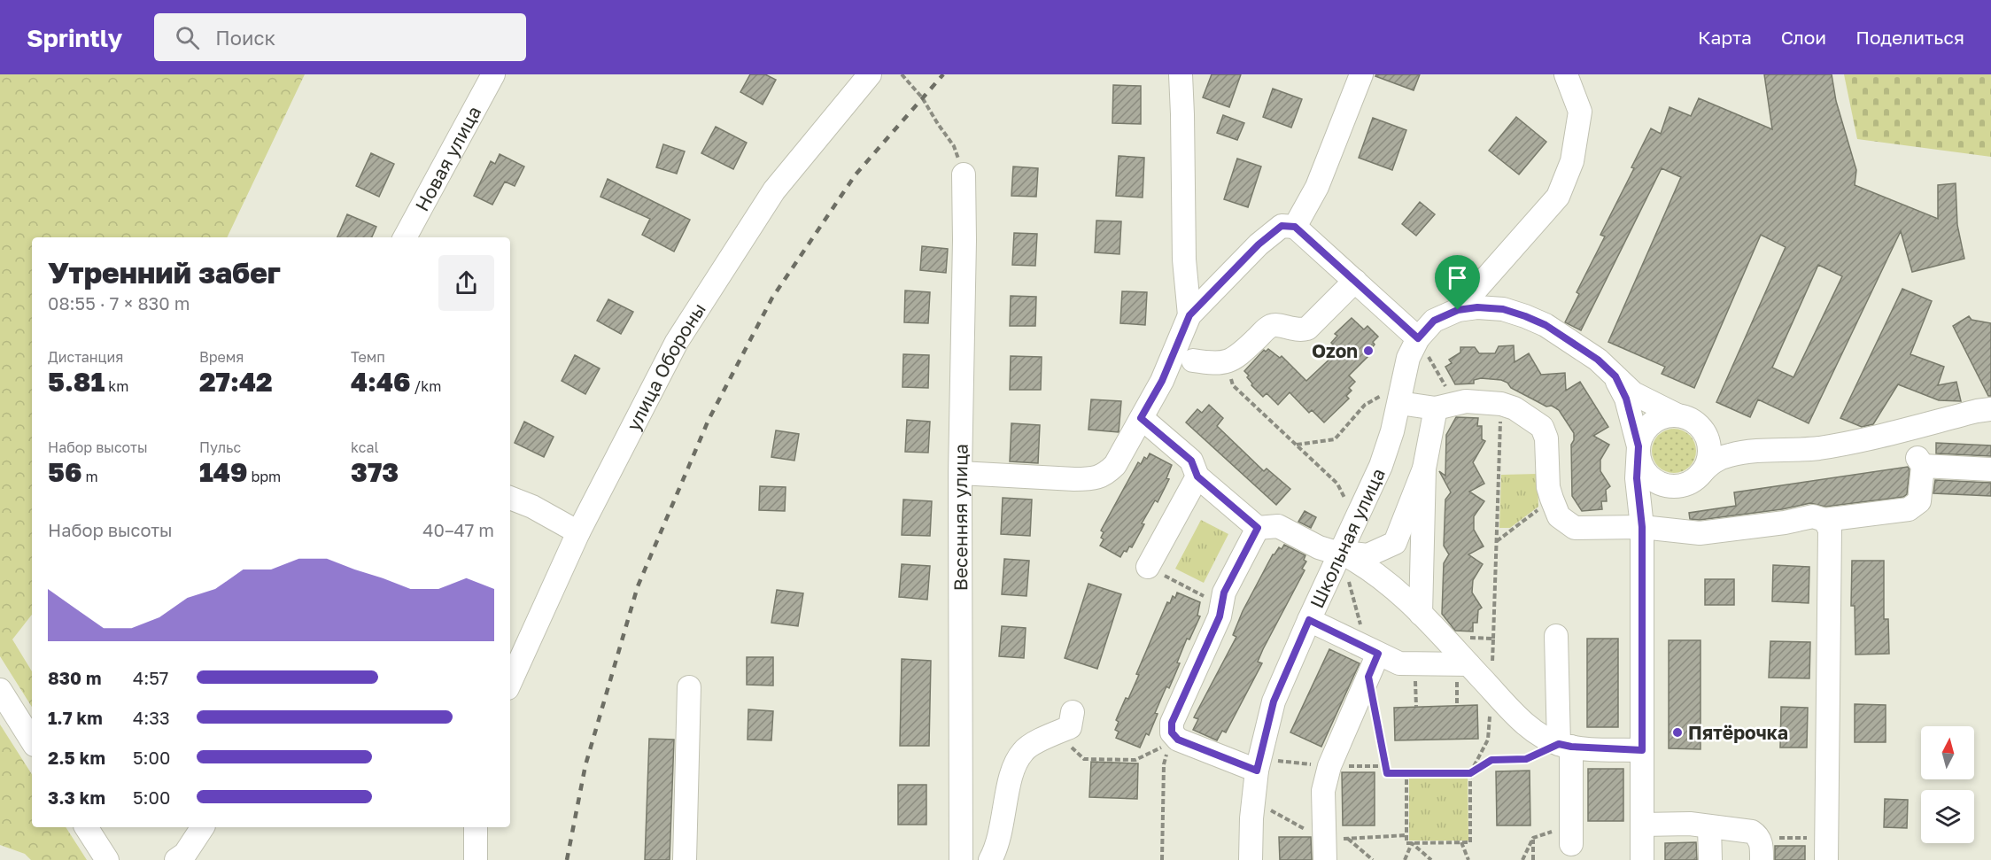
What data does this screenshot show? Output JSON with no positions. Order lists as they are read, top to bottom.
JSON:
{
  "streets": {
    "street": [
      "Новая улица",
      "улица Обороны",
      "Весенняя улица",
      "Школьная улица"
    ]
  },
  "places": ["Ozon", "Пятёрочка"],
  "north": "top",
  "page": {
    "header": "Sprintly",
    "search": "Поиск",
    "nav": ["Карта", "Слои", "Поделиться"],
    "heading": ["Утренний забег", "08:55 · 7 × 830 m"],
    "stats": [
      ["Дистанция", "5.81 km"],
      ["Время", "27:42"],
      ["Темп", "4:46 /km"],
      ["Набор высоты", "56 m"],
      ["Пульс", "149 bpm"],
      ["kcal", "373"]
    ],
    "chart": ["Набор высоты", "40–47 m"],
    "list": [
      {
        "name": "830 m",
        "note": "4:57"
      },
      {
        "name": "1.7 km",
        "note": "4:33"
      },
      {
        "name": "2.5 km",
        "note": "5:00"
      },
      {
        "name": "3.3 km",
        "note": "5:00"
      }
    ]
  }
}
